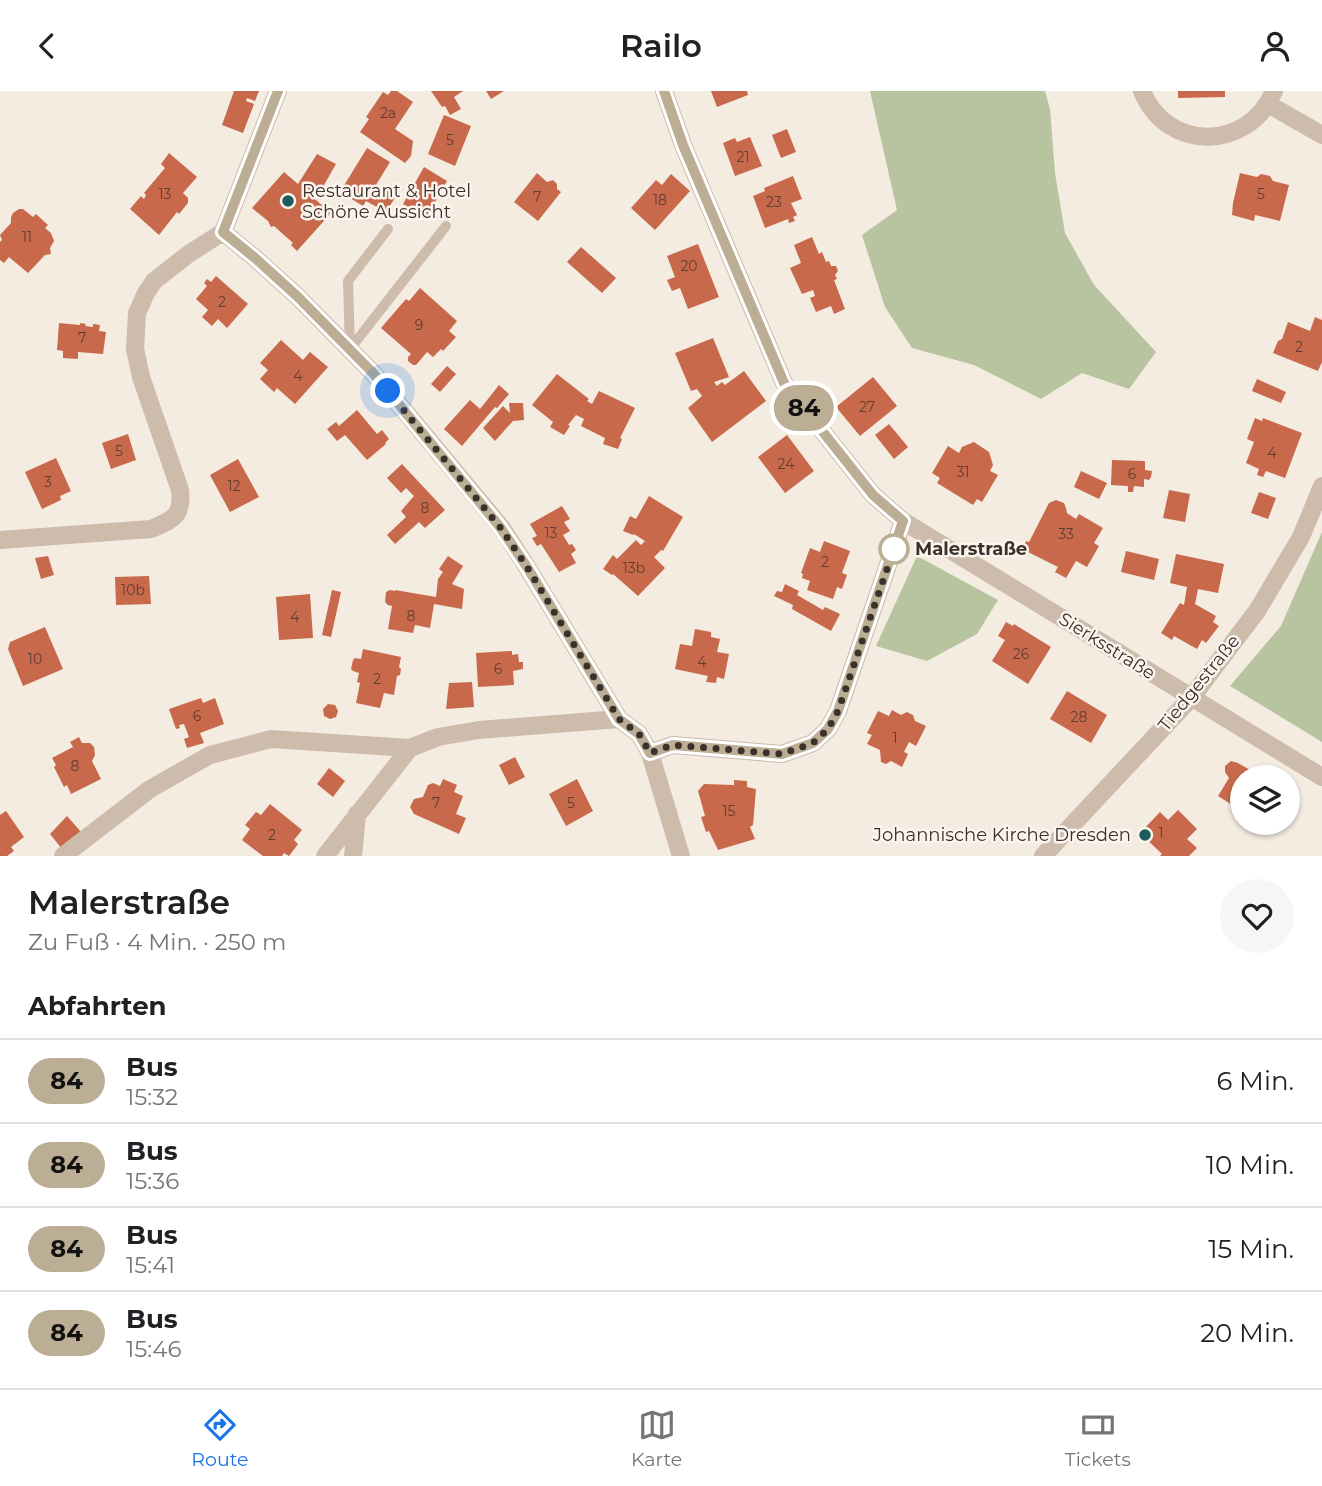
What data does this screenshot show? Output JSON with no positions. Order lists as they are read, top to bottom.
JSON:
{
  "streets": {
    "street": ["Sierksstraße", "Tiedgestraße"]
  },
  "crossings": [
    ["Sierksstraße", "Tiedgestraße"]
  ],
  "places": ["Restaurant & Hotel Schöne Aussicht", "Malerstraße", "Johannische Kirche Dresden"],
  "lines": ["bus line 84"],
  "house_numbers": [
    "2a",
    "5",
    "21",
    "13",
    "5",
    "7",
    "18",
    "23",
    "11",
    "20",
    "2",
    "9",
    "7",
    "2",
    "4",
    "27",
    "5",
    "4",
    "24",
    "31",
    "6",
    "3",
    "12",
    "8",
    "13",
    "33",
    "2",
    "13b",
    "10b",
    "8",
    "4",
    "26",
    "10",
    "4",
    "6",
    "2",
    "6",
    "28",
    "1",
    "8",
    "7",
    "5",
    "15",
    "1",
    "2"
  ],
  "page": {
    "header": "Railo",
    "on_map": "84",
    "heading": [
      ["Malerstraße", "Zu Fuß · 4 Min. · 250 m"],
      "Abfahrten"
    ],
    "list": [
      {
        "mark": "84",
        "name": "Bus",
        "note": "15:32",
        "value": "6 Min."
      },
      {
        "mark": "84",
        "name": "Bus",
        "note": "15:36",
        "value": "10 Min."
      },
      {
        "mark": "84",
        "name": "Bus",
        "note": "15:41",
        "value": "15 Min."
      },
      {
        "mark": "84",
        "name": "Bus",
        "note": "15:46",
        "value": "20 Min."
      }
    ],
    "tabs": ["Route", "Karte", "Tickets"]
  }
}
